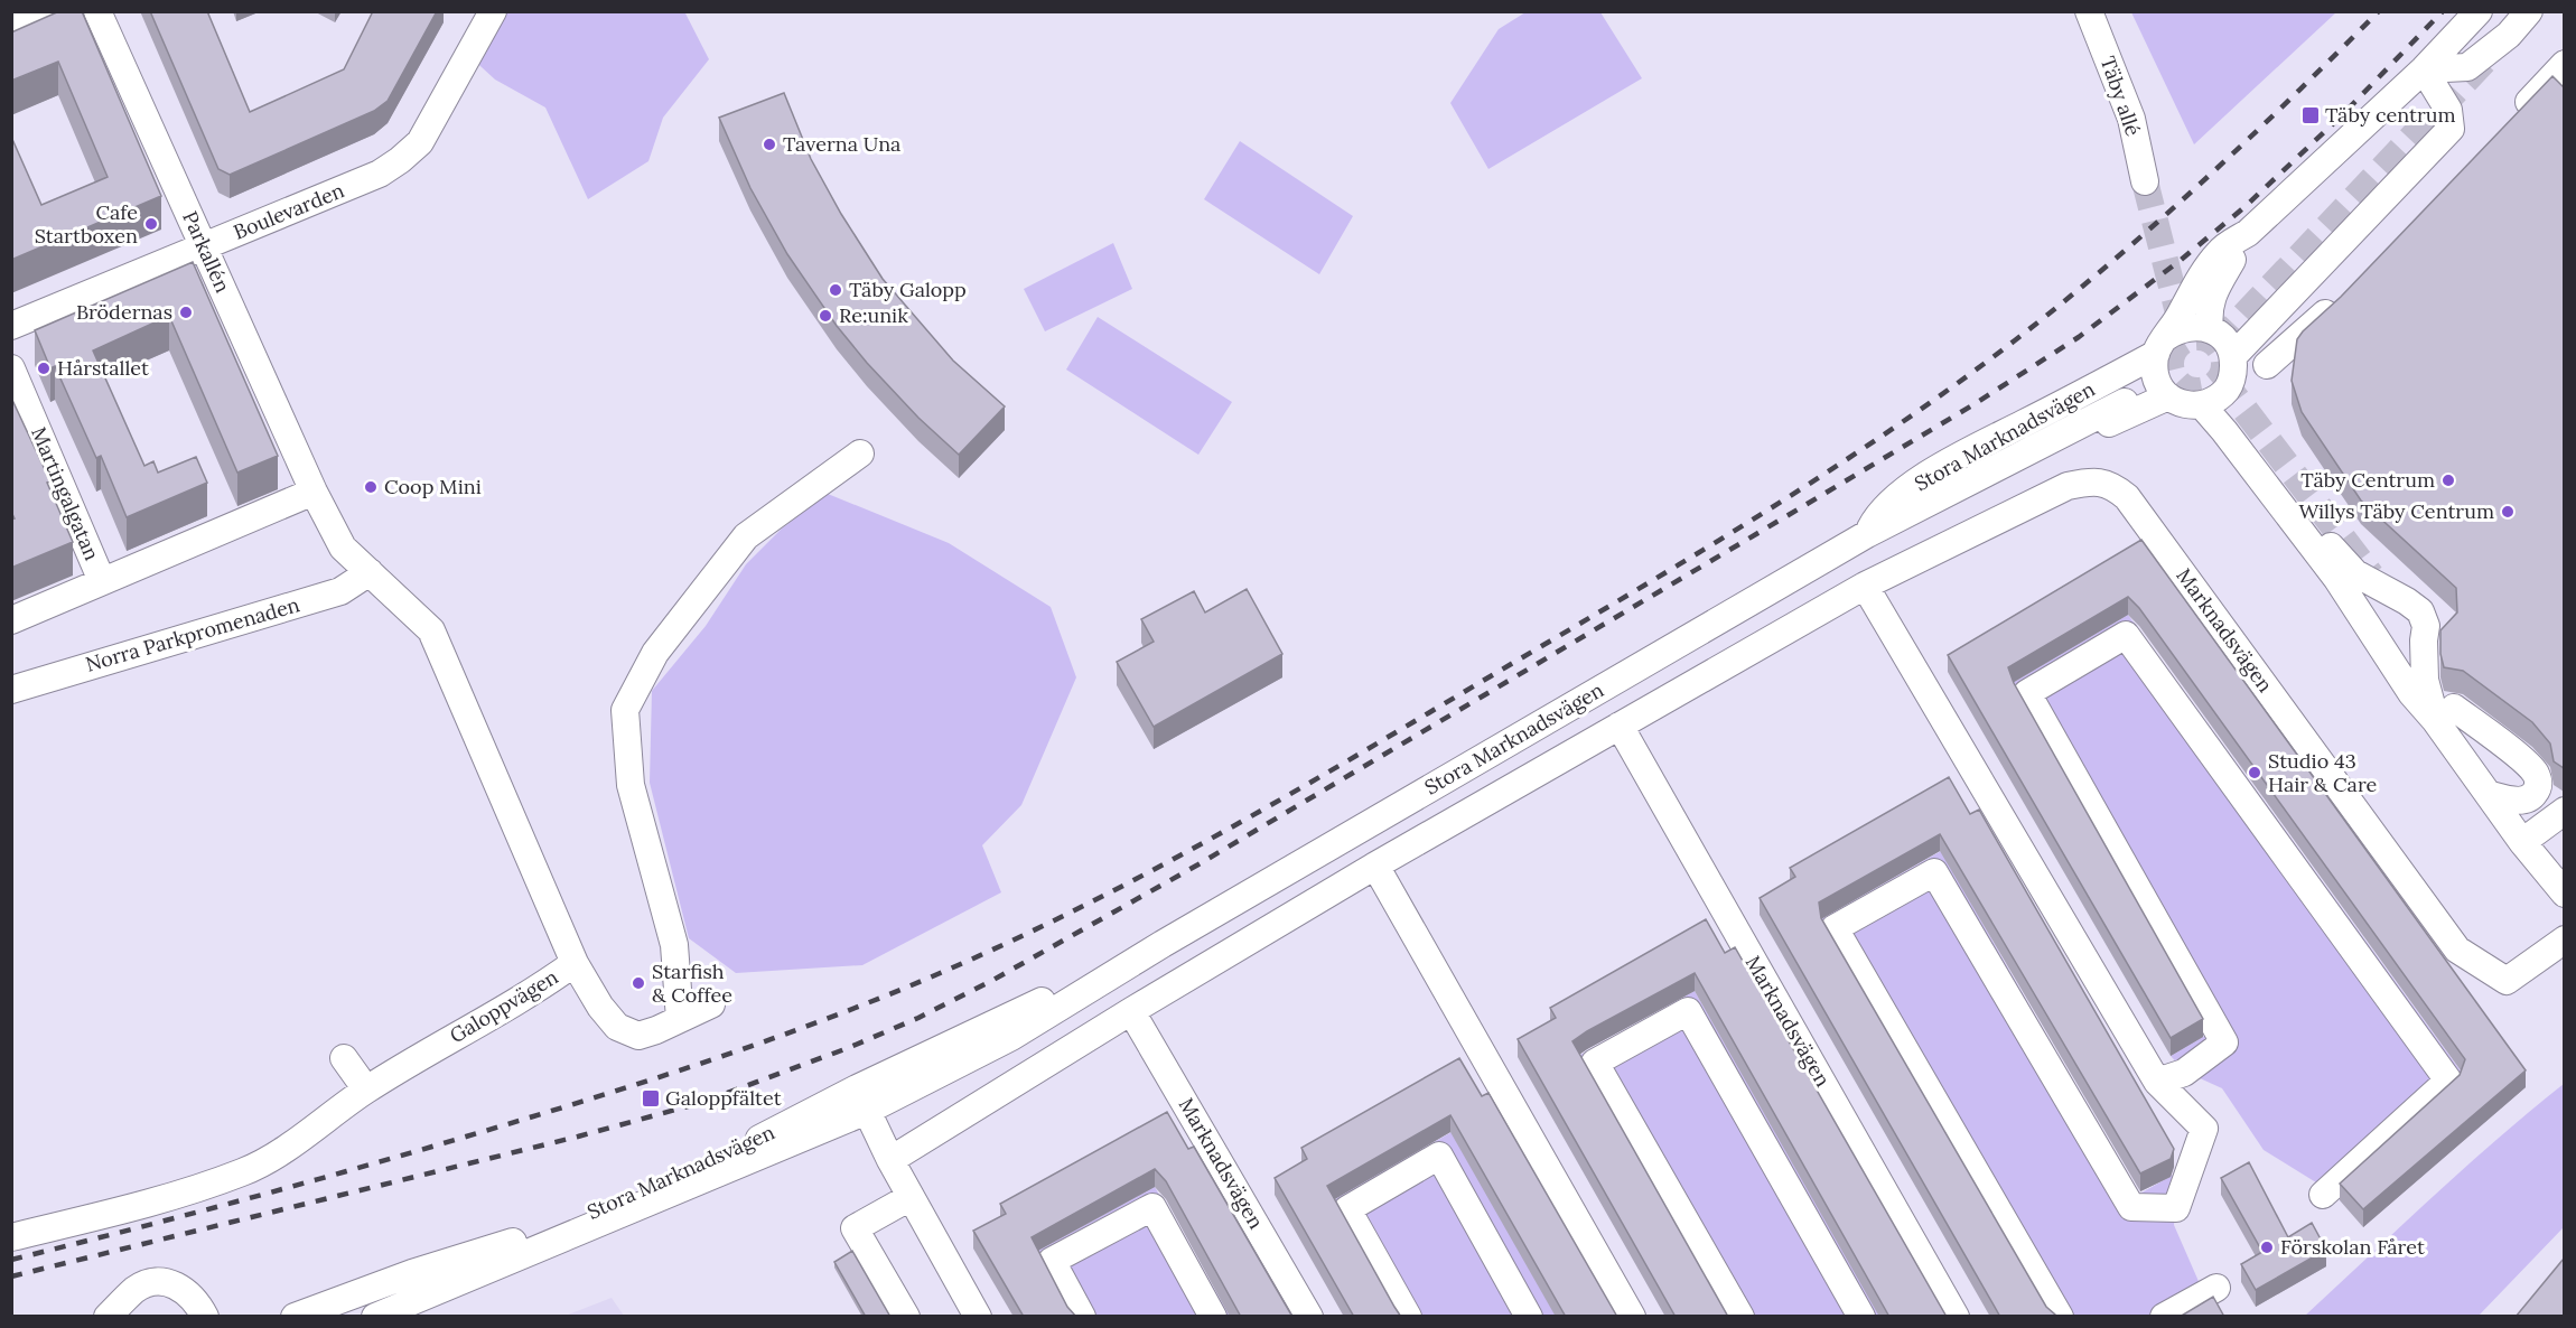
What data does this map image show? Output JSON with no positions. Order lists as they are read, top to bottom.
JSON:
{
  "streets": {
    "street": [
      "Täby allé",
      "Boulevarden",
      "Parkallén",
      "Stora Marknadsvägen",
      "Martingalgatan",
      "Marknadsvägen",
      "Norra Parkpromenaden",
      "Galoppvägen"
    ]
  },
  "crossings": [
    ["Boulevarden", "Parkallén"],
    ["Parkallén", "Galoppvägen"],
    ["Norra Parkpromenaden", "Galoppvägen"]
  ],
  "places": {
    "transit": ["Täby centrum", "Galoppfältet"],
    "other": [
      "Taverna Una",
      "Cafe Startboxen",
      "Täby Galopp",
      "Brödernas",
      "Re:unik",
      "Hårstallet",
      "Täby Centrum",
      "Coop Mini",
      "Willys Täby Centrum",
      "Studio 43 Hair & Care",
      "Starfish & Coffee",
      "Förskolan Fåret"
    ]
  }
}
